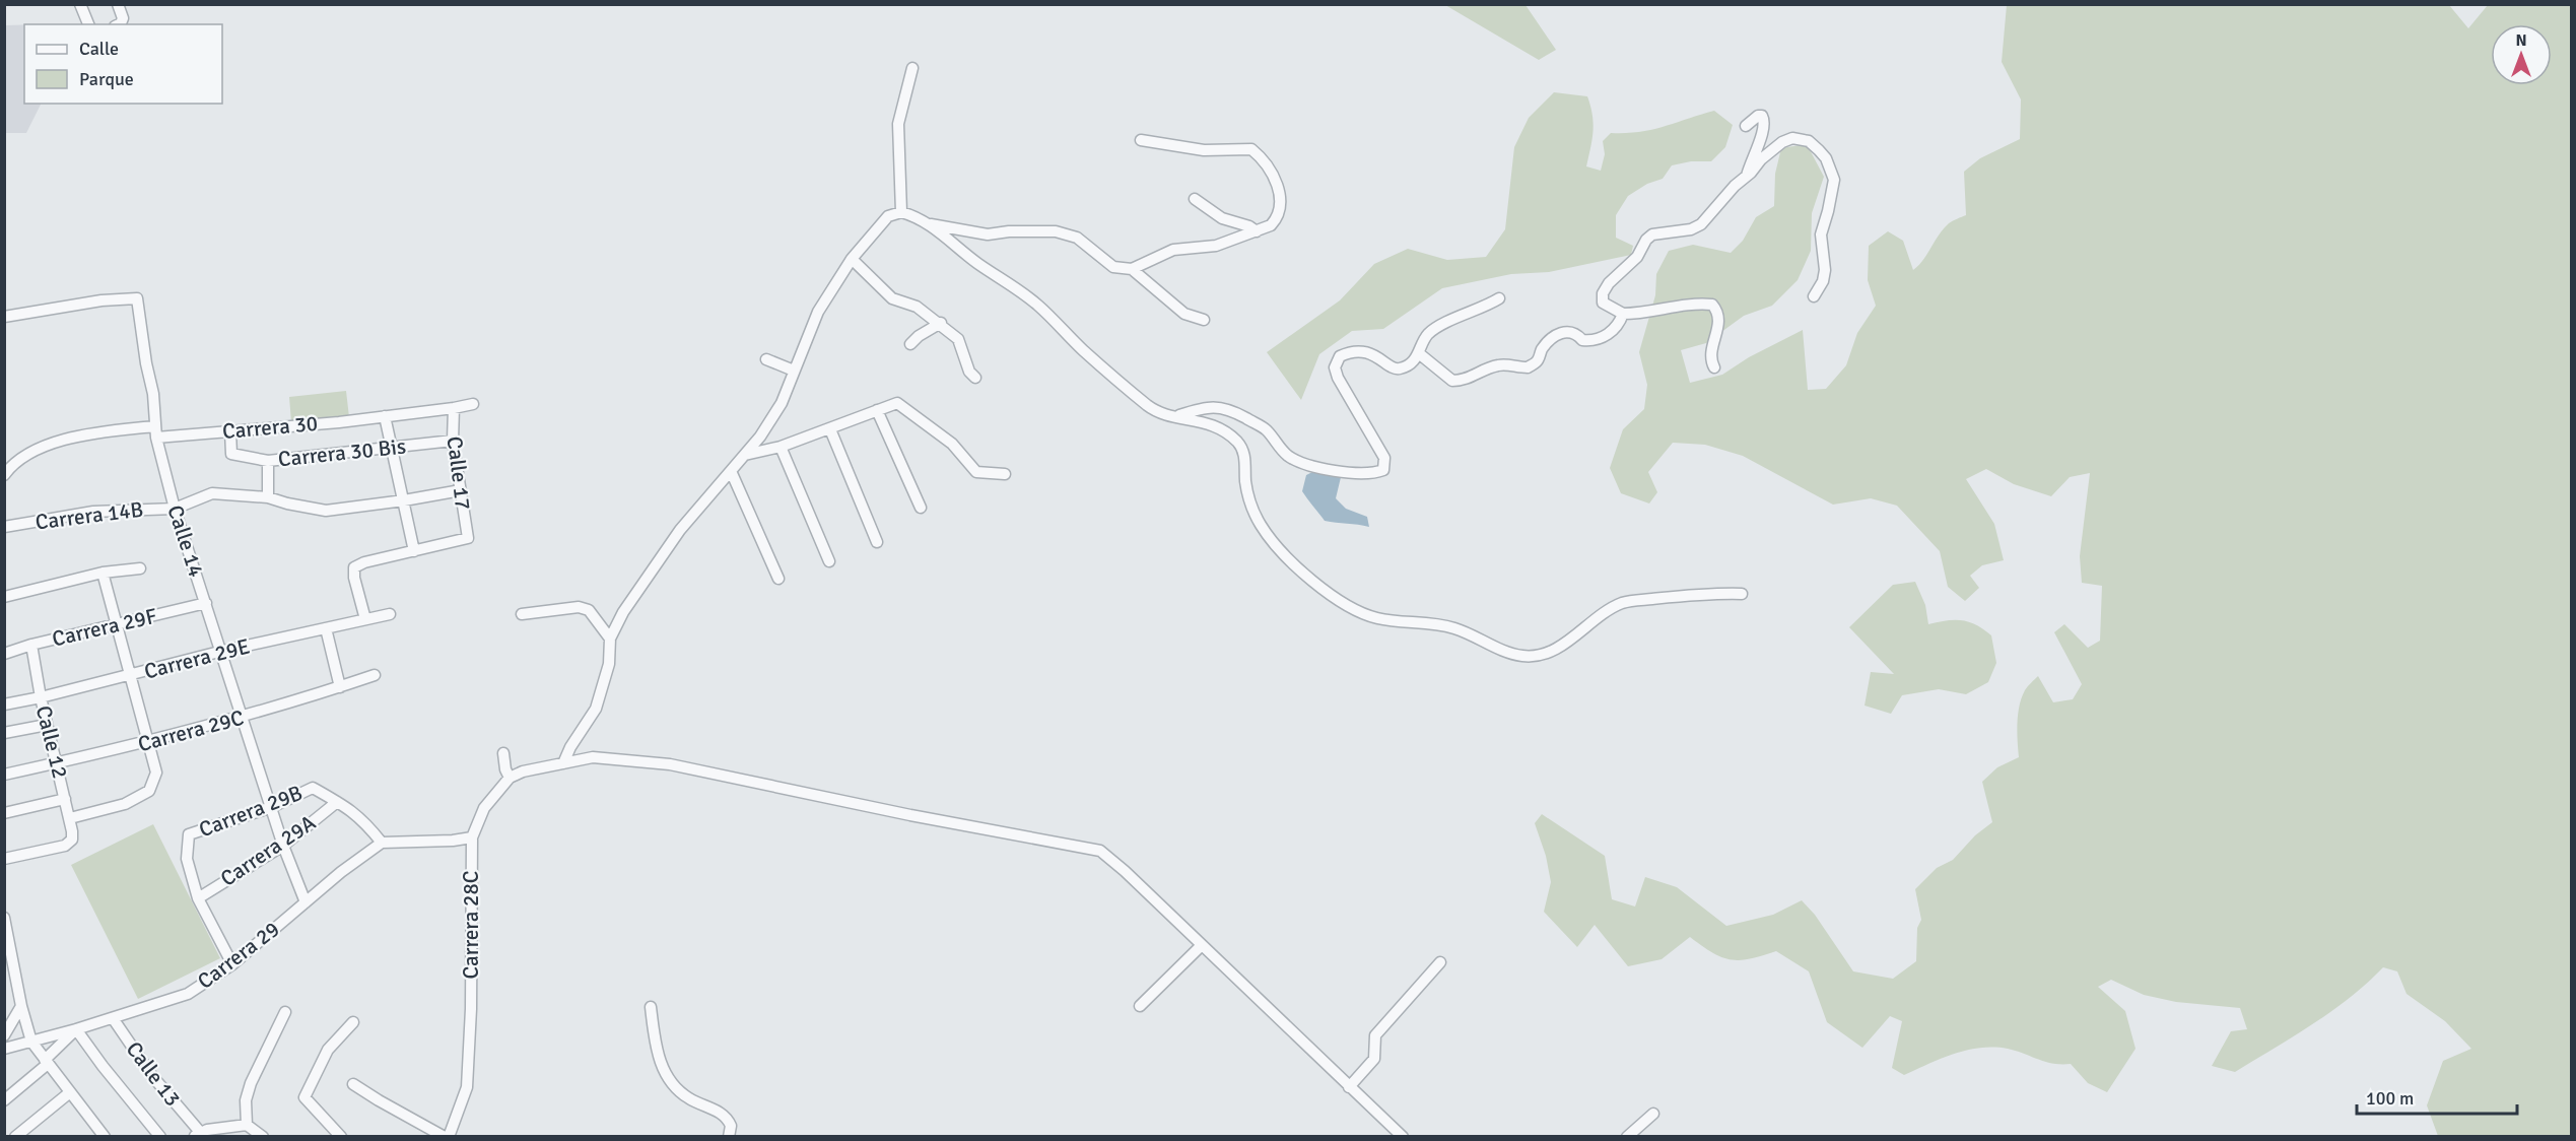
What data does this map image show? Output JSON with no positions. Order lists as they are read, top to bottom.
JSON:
{
  "streets": {
    "street": [
      "Carrera 30",
      "Carrera 30 Bis",
      "Calle 17",
      "Carrera 14B",
      "Calle 14",
      "Carrera 29F",
      "Carrera 29E",
      "Carrera 29C",
      "Calle 12",
      "Carrera 29B",
      "Carrera 29A",
      "Carrera 28C",
      "Carrera 29",
      "Calle 13"
    ]
  },
  "crossings": [
    ["Carrera 30", "Carrera 30 Bis"],
    ["Carrera 30", "Calle 17"],
    ["Carrera 30", "Calle 14"],
    ["Carrera 30 Bis", "Calle 17"],
    ["Carrera 14B", "Calle 14"],
    ["Calle 14", "Carrera 29F"],
    ["Calle 14", "Carrera 29E"],
    ["Calle 14", "Carrera 29C"],
    ["Calle 14", "Carrera 29B"],
    ["Calle 14", "Carrera 29A"],
    ["Calle 14", "Carrera 29"],
    ["Carrera 29F", "Calle 12"],
    ["Carrera 29E", "Calle 12"],
    ["Carrera 29C", "Calle 12"],
    ["Carrera 29B", "Carrera 29A"],
    ["Carrera 29", "Calle 13"]
  ],
  "legend": ["Calle", "Parque"],
  "scale_bar": "100 m",
  "north": "top"
}
